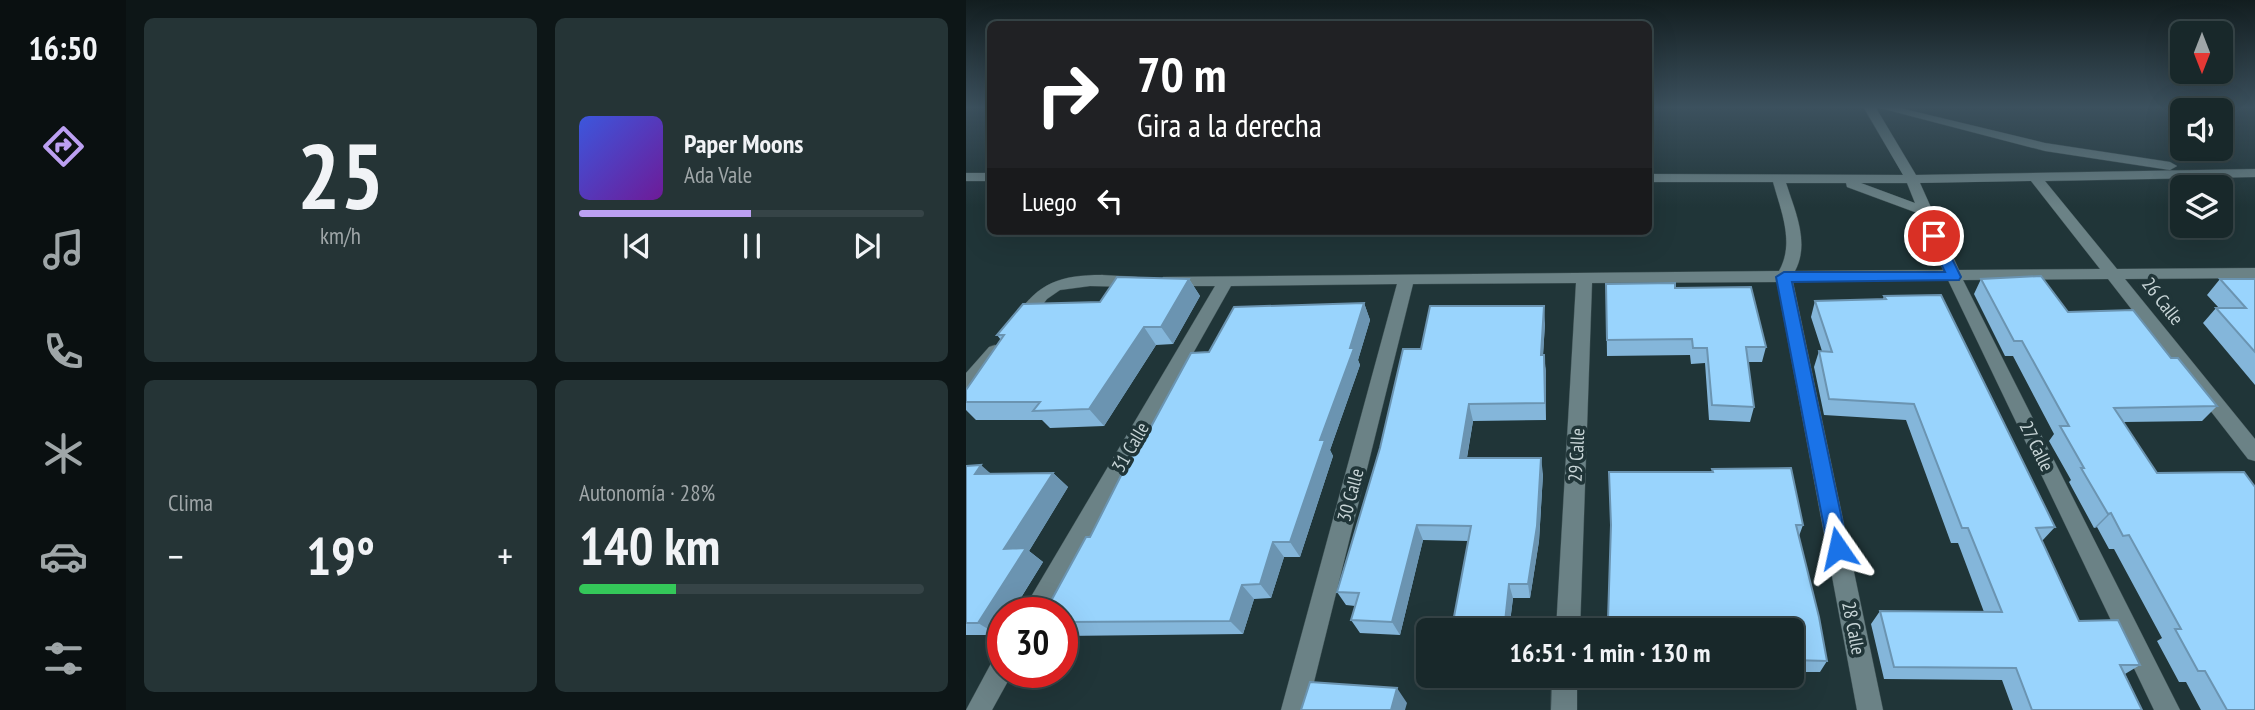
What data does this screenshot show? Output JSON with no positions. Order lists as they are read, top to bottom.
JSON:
{
  "streets": {
    "street": [
      "26 Calle",
      "27 Calle",
      "31 Calle",
      "29 Calle",
      "30 Calle",
      "28 Calle"
    ]
  },
  "north": "bottom",
  "page": {
    "tabs": "16:50",
    "tile": [
      ["25", "km/h"],
      "Clima",
      ["Autonomía · 28%", "140 km"]
    ],
    "turn": ["70 m", "Gira a la derecha"],
    "song": ["Paper Moons", "Ada Vale"],
    "then": "Luego",
    "heat": ["−", "19°", "+"],
    "limit": "30",
    "trip": "16:51 · 1 min · 130 m"
  }
}
